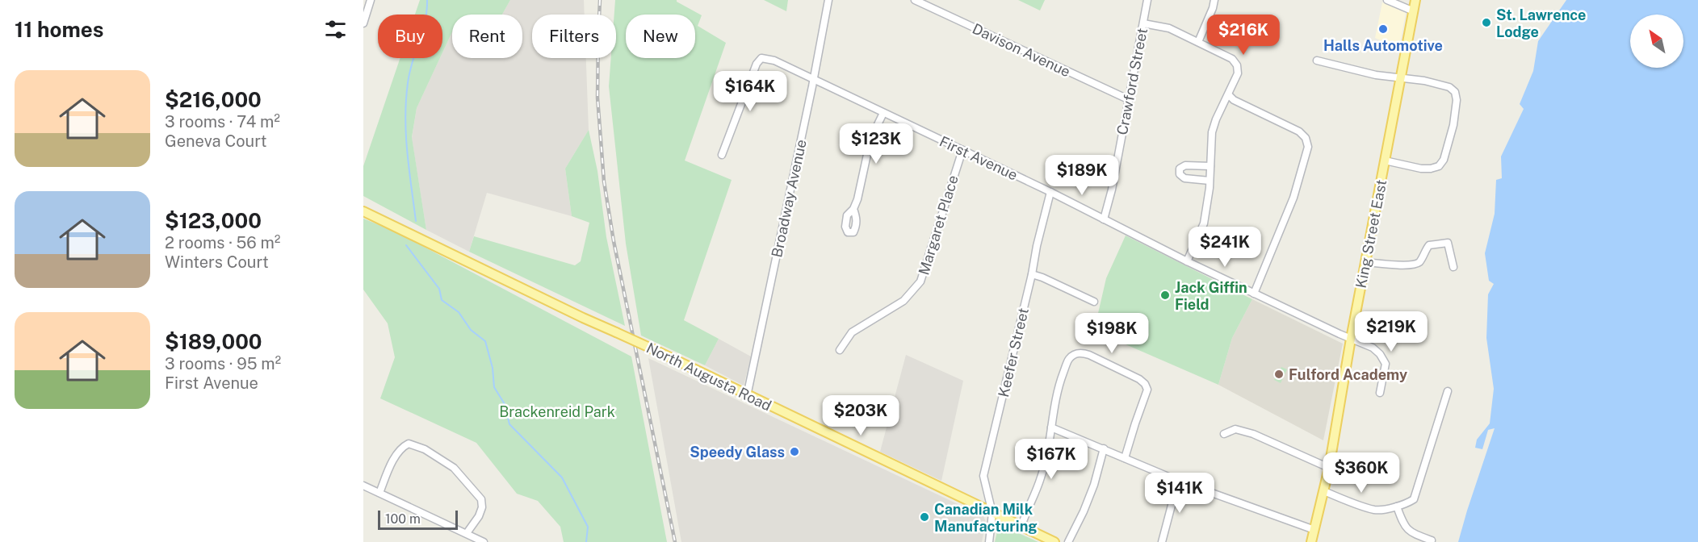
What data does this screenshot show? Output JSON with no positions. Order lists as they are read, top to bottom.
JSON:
{
  "streets": {
    "main road": ["King Street East", "North Augusta Road"],
    "street": [
      "Davison Avenue",
      "Crawford Street",
      "First Avenue",
      "Broadway Avenue",
      "Margaret Place",
      "Keefer Street"
    ]
  },
  "crossings": [
    ["Davison Avenue", "Crawford Street"],
    ["Crawford Street", "First Avenue"],
    ["First Avenue", "Broadway Avenue"],
    ["First Avenue", "Margaret Place"],
    ["First Avenue", "King Street East"],
    ["First Avenue", "Keefer Street"],
    ["Broadway Avenue", "North Augusta Road"],
    ["Keefer Street", "North Augusta Road"]
  ],
  "parks": ["Brackenreid Park"],
  "places": [
    "St. Lawrence Lodge",
    "Halls Automotive",
    "Jack Giffin Field",
    "Fulford Academy",
    "Speedy Glass",
    "Canadian Milk Manufacturing"
  ],
  "scale_bar": "100 m",
  "north": "top left",
  "page": {
    "heading": "11 homes",
    "price": [
      "$216K",
      "$164K",
      "$123K",
      "$189K",
      "$241K",
      "$219K",
      "$198K",
      "$203K",
      "$167K",
      "$360K",
      "$141K"
    ],
    "chip": [
      "Buy",
      "Rent",
      "Filters",
      "New"
    ],
    "list": [
      {
        "name": "$216,000",
        "note": "3 rooms · 74 m² · Geneva Court"
      },
      {
        "name": "$123,000",
        "note": "2 rooms · 56 m² · Winters Court"
      },
      {
        "name": "$189,000",
        "note": "3 rooms · 95 m² · First Avenue"
      }
    ],
    "scale": "100 m"
  }
}
